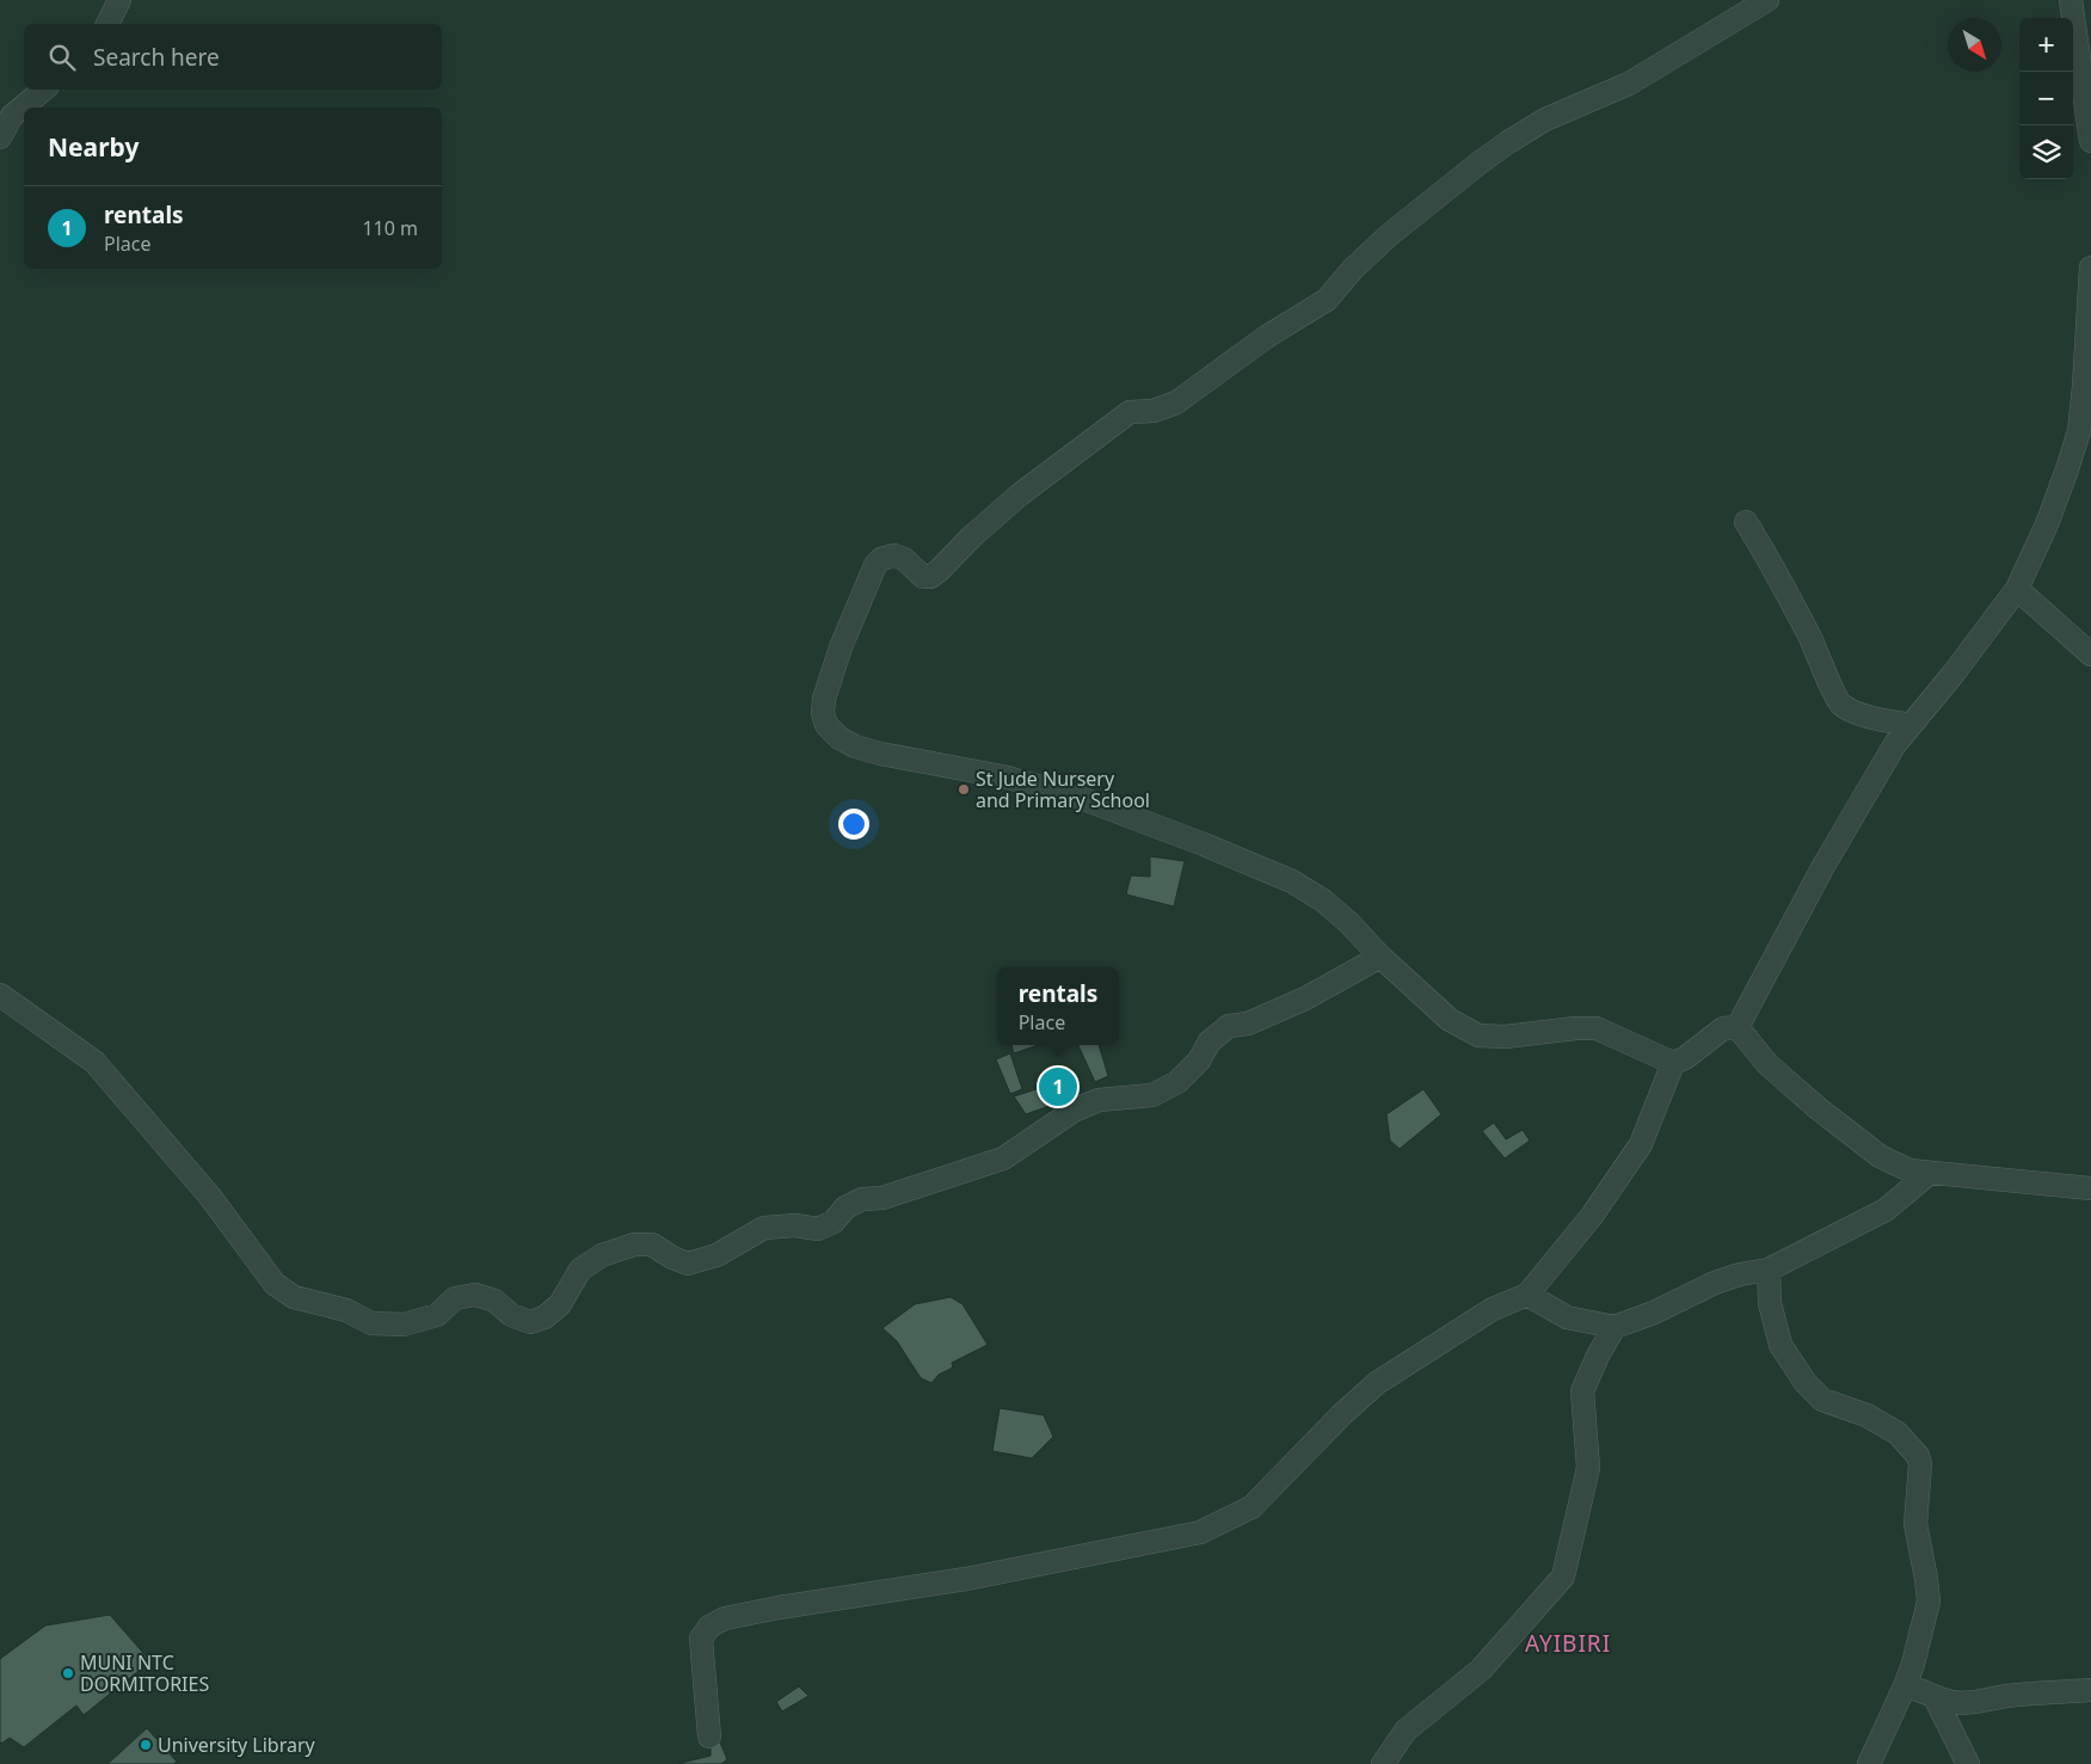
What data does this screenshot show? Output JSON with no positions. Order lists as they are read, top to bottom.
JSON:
{
  "districts": ["AYIBIRI"],
  "places": ["St Jude Nursery and Primary School", "MUNI NTC DORMITORIES", "University Library"],
  "north": "bottom right",
  "page": {
    "map_buttons": ["+", "−"],
    "search": "Search here",
    "heading": "Nearby",
    "list": [
      {
        "mark": "1",
        "name": "rentals",
        "note": "Place",
        "value": "110 m"
      }
    ],
    "popup": ["rentals", "Place"],
    "pins": "1"
  }
}
